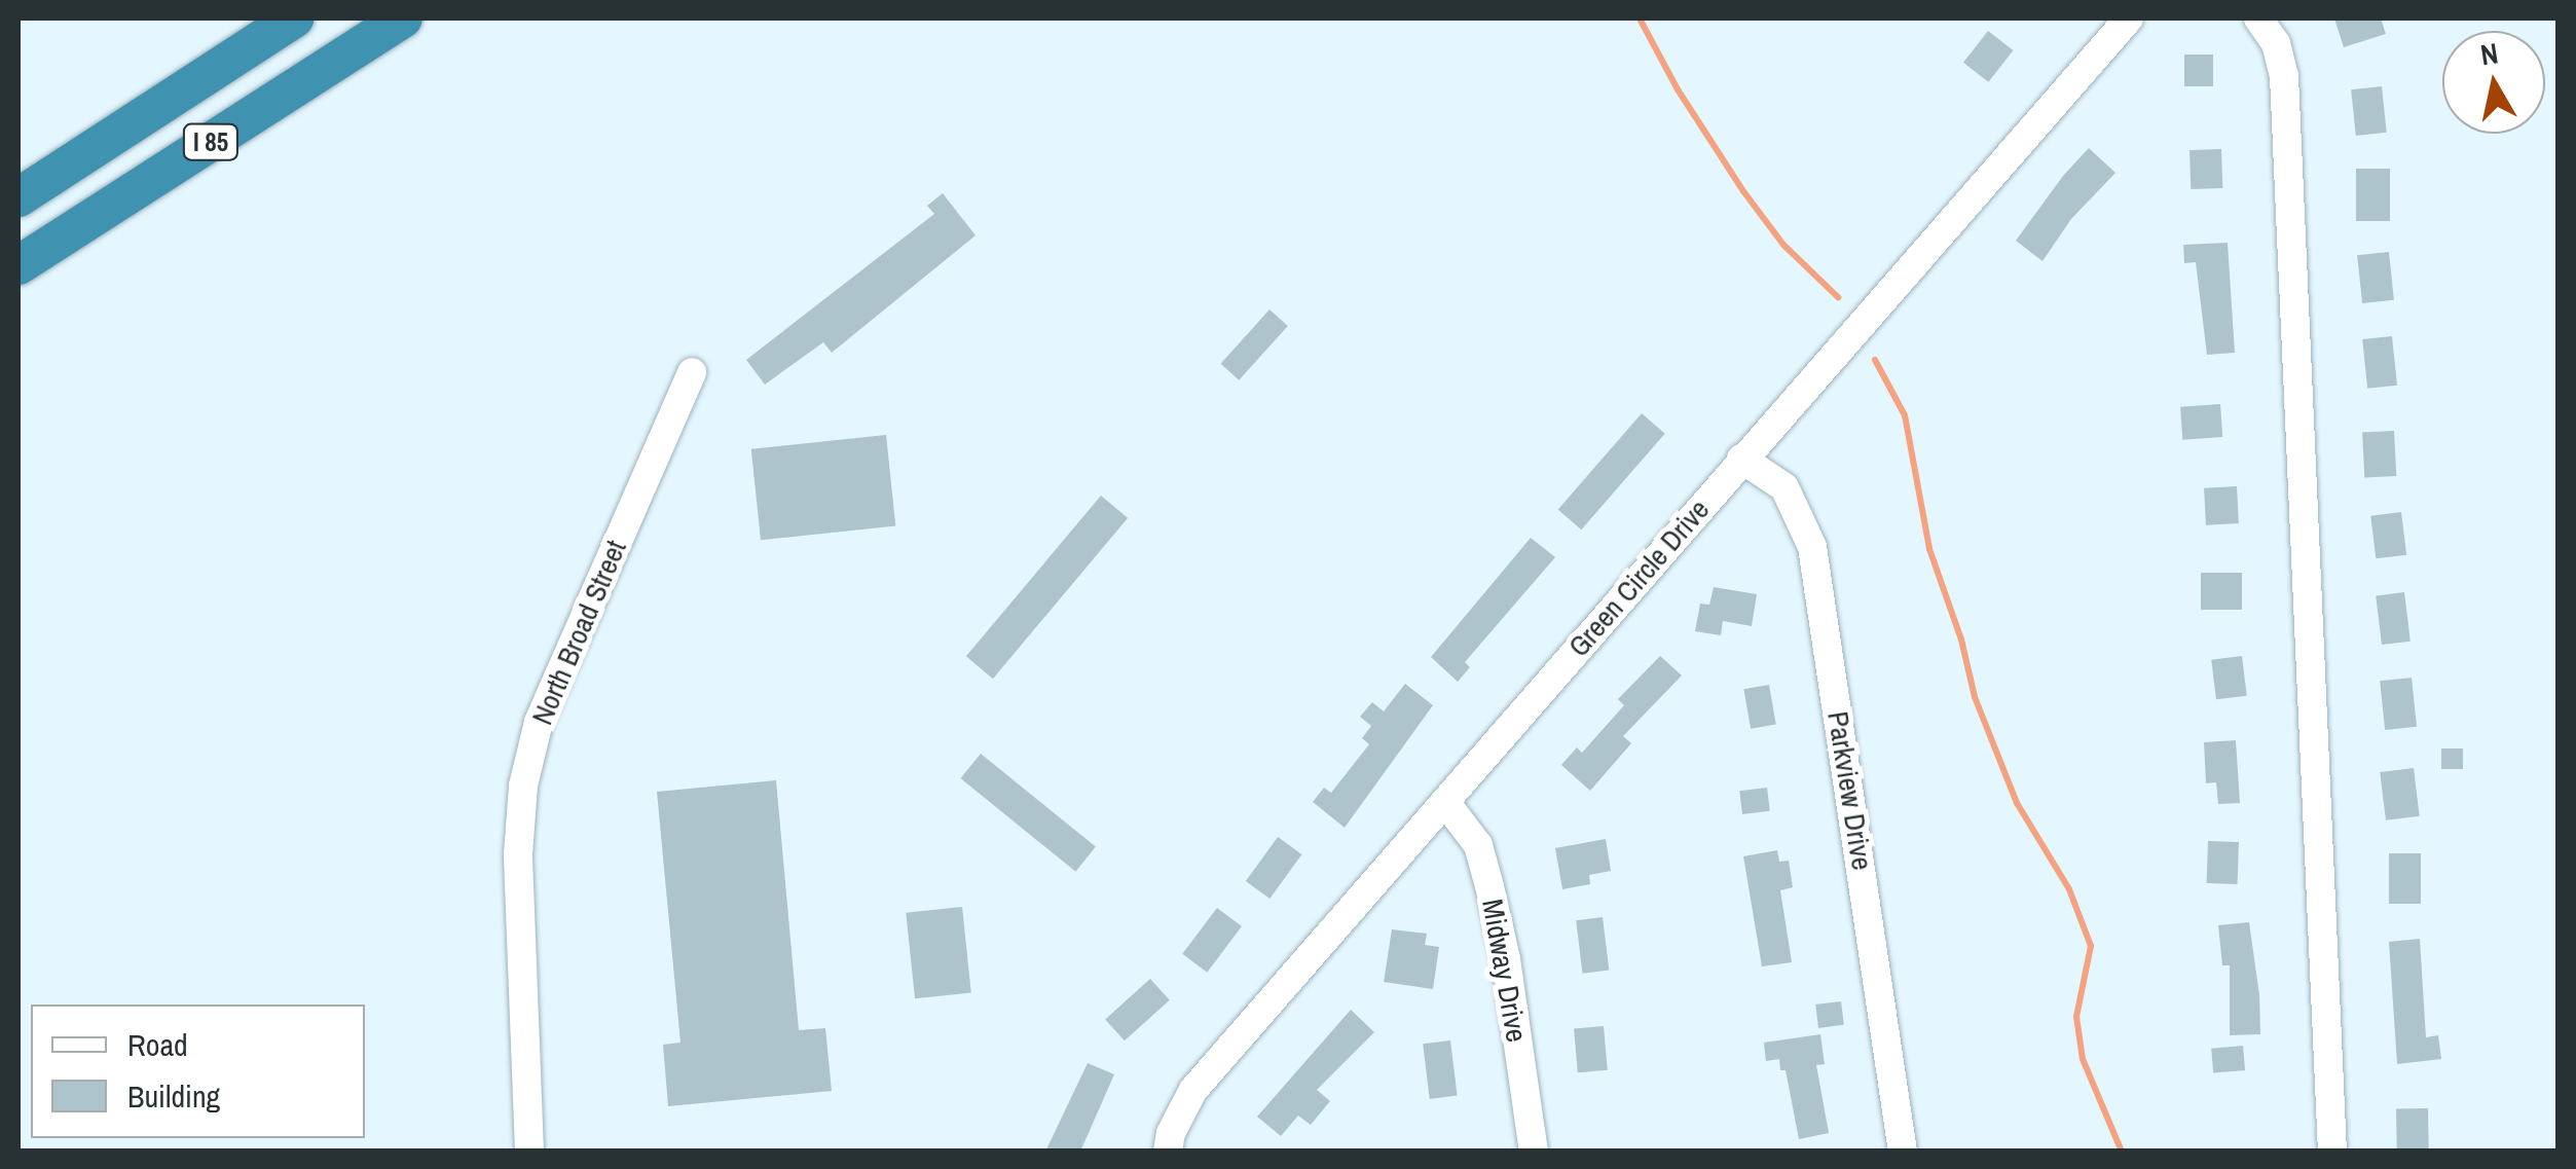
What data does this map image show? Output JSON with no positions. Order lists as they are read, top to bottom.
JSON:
{
  "streets": {
    "highway": ["I 85"],
    "street": [
      "Green Circle Drive",
      "North Broad Street",
      "Parkview Drive",
      "Midway Drive"
    ]
  },
  "crossings": [
    ["Green Circle Drive", "Parkview Drive"],
    ["Green Circle Drive", "Midway Drive"]
  ],
  "legend": ["Road", "Building"],
  "north": "top"
}
